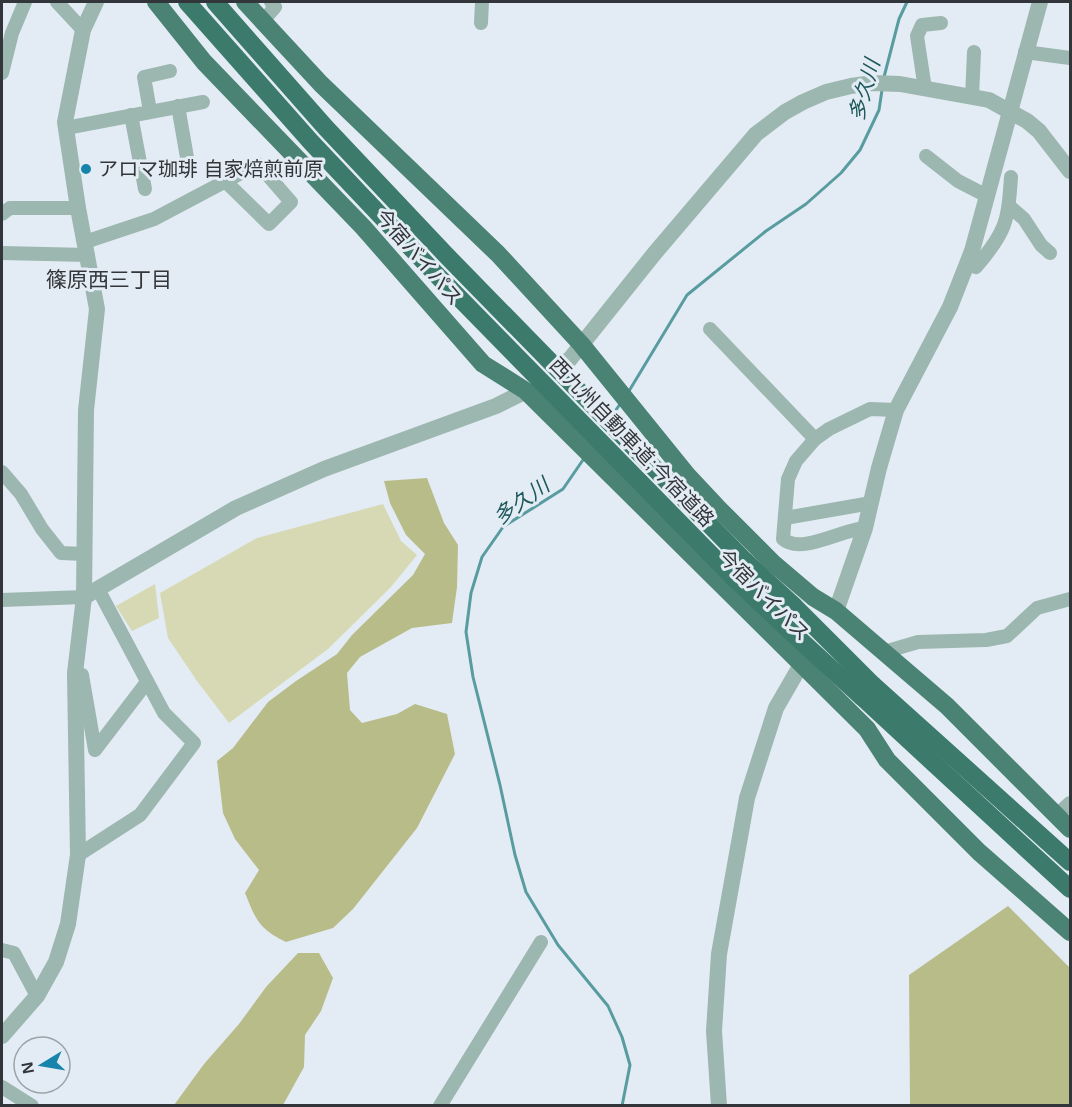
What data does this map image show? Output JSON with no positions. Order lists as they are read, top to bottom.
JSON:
{
  "streets": {
    "highway": ["今宿バイパス", "西九州自動車道;今宿道路"]
  },
  "districts": ["篠原西三丁目"],
  "water": ["多久川"],
  "places": ["アロマ珈琲 自家焙煎前原"],
  "north": "left"
}
